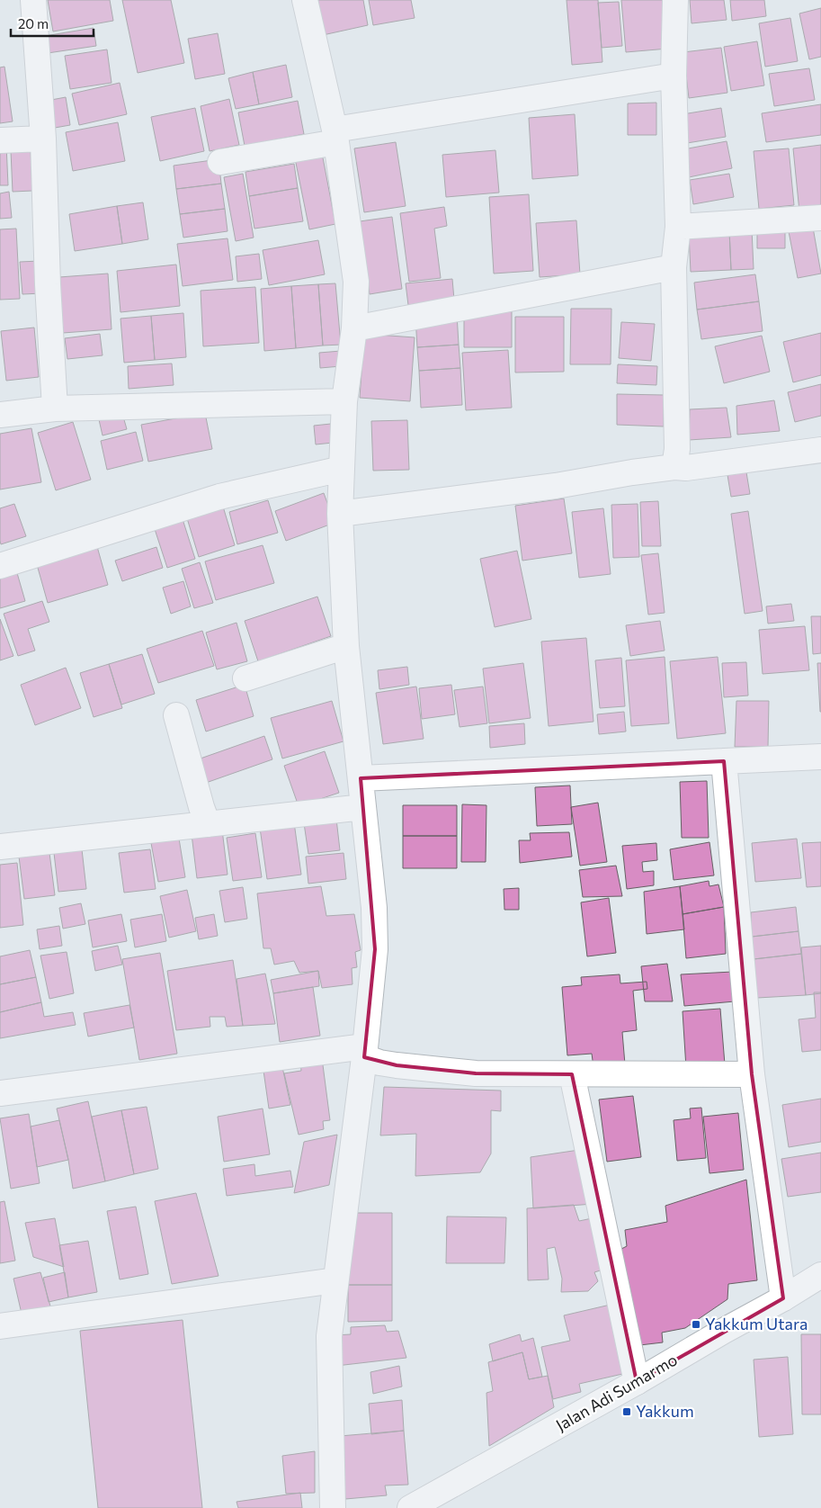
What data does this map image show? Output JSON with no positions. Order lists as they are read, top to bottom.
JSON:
{
  "streets": {
    "street": ["Jalan Adi Sumarmo"]
  },
  "places": {
    "transit": ["Yakkum Utara", "Yakkum"]
  },
  "scale_bar": "20 m"
}
